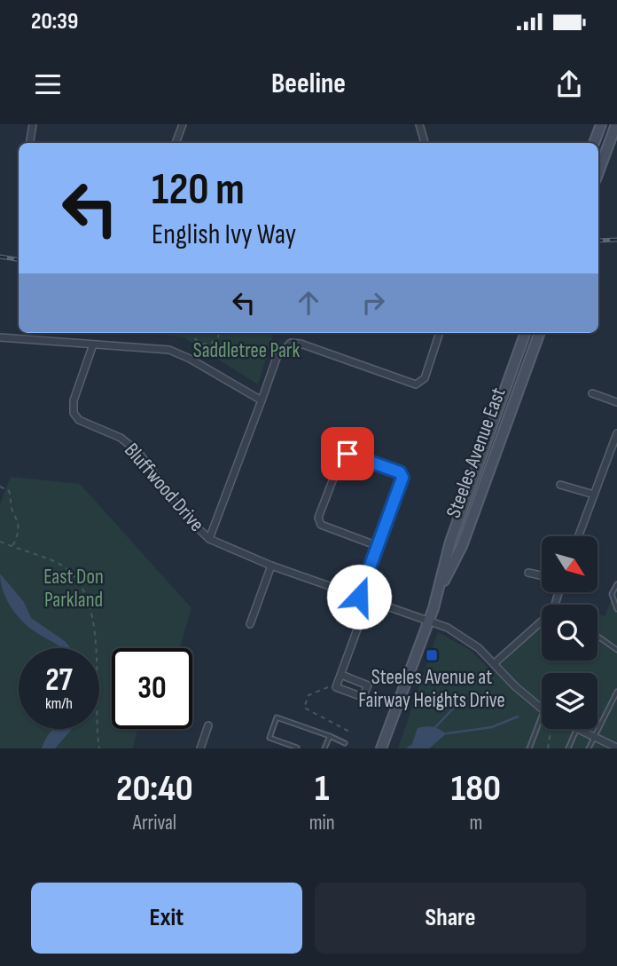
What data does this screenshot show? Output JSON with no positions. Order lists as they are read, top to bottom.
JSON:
{
  "streets": {
    "main road": ["Steeles Avenue East"],
    "street": ["Bluffwood Drive"]
  },
  "crossings": [
    ["Steeles Avenue East", "Bluffwood Drive"]
  ],
  "parks": ["Saddletree Park", "East Don Parkland"],
  "places": {
    "transit": ["Steeles Avenue at Fairway Heights Drive"]
  },
  "north": "bottom right",
  "page": {
    "status": "20:39",
    "header": "Beeline",
    "turn": ["120 m", "English Ivy Way"],
    "speed": "27 km/h",
    "limit": "30",
    "eta": [
      "20:40",
      "Arrival",
      "1",
      "min",
      "180",
      "m"
    ],
    "buttons": ["Exit", "Share"]
  }
}
